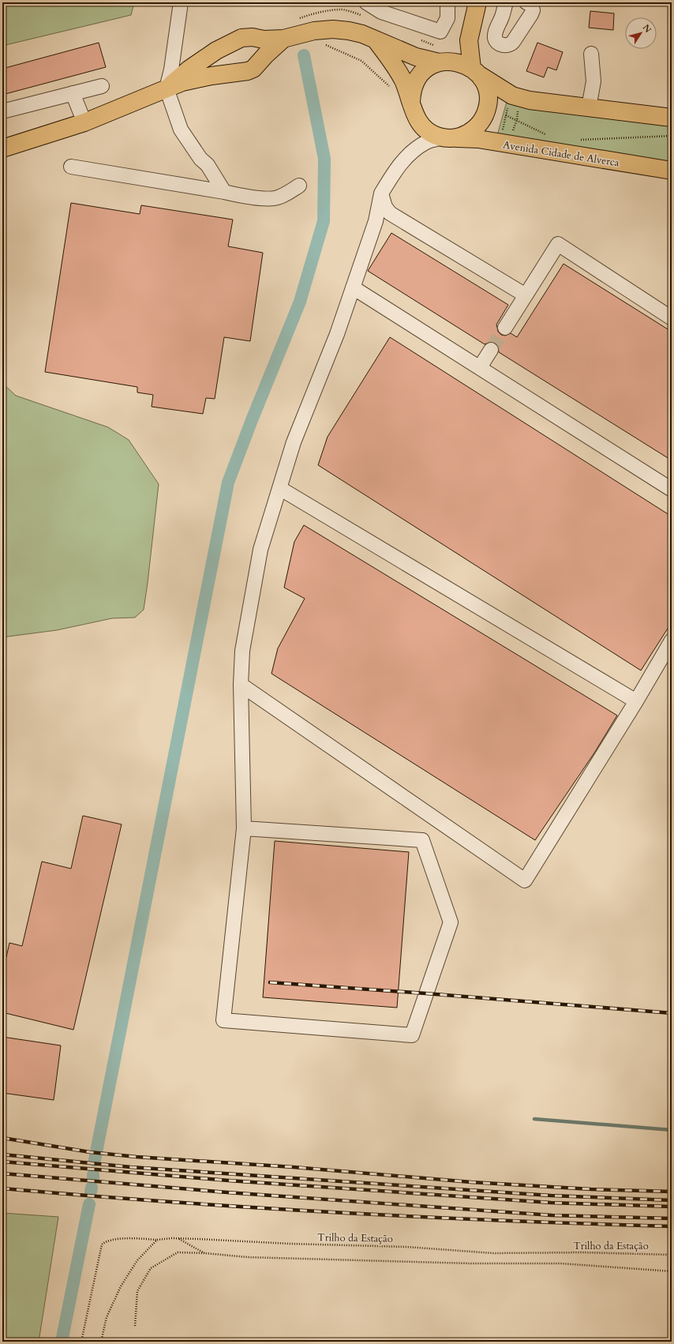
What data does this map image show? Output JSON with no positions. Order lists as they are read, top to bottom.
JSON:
{
  "streets": {
    "main road": ["Avenida Cidade de Alverca"],
    "path": ["Trilho da Estação"]
  },
  "north": "top right"
}
